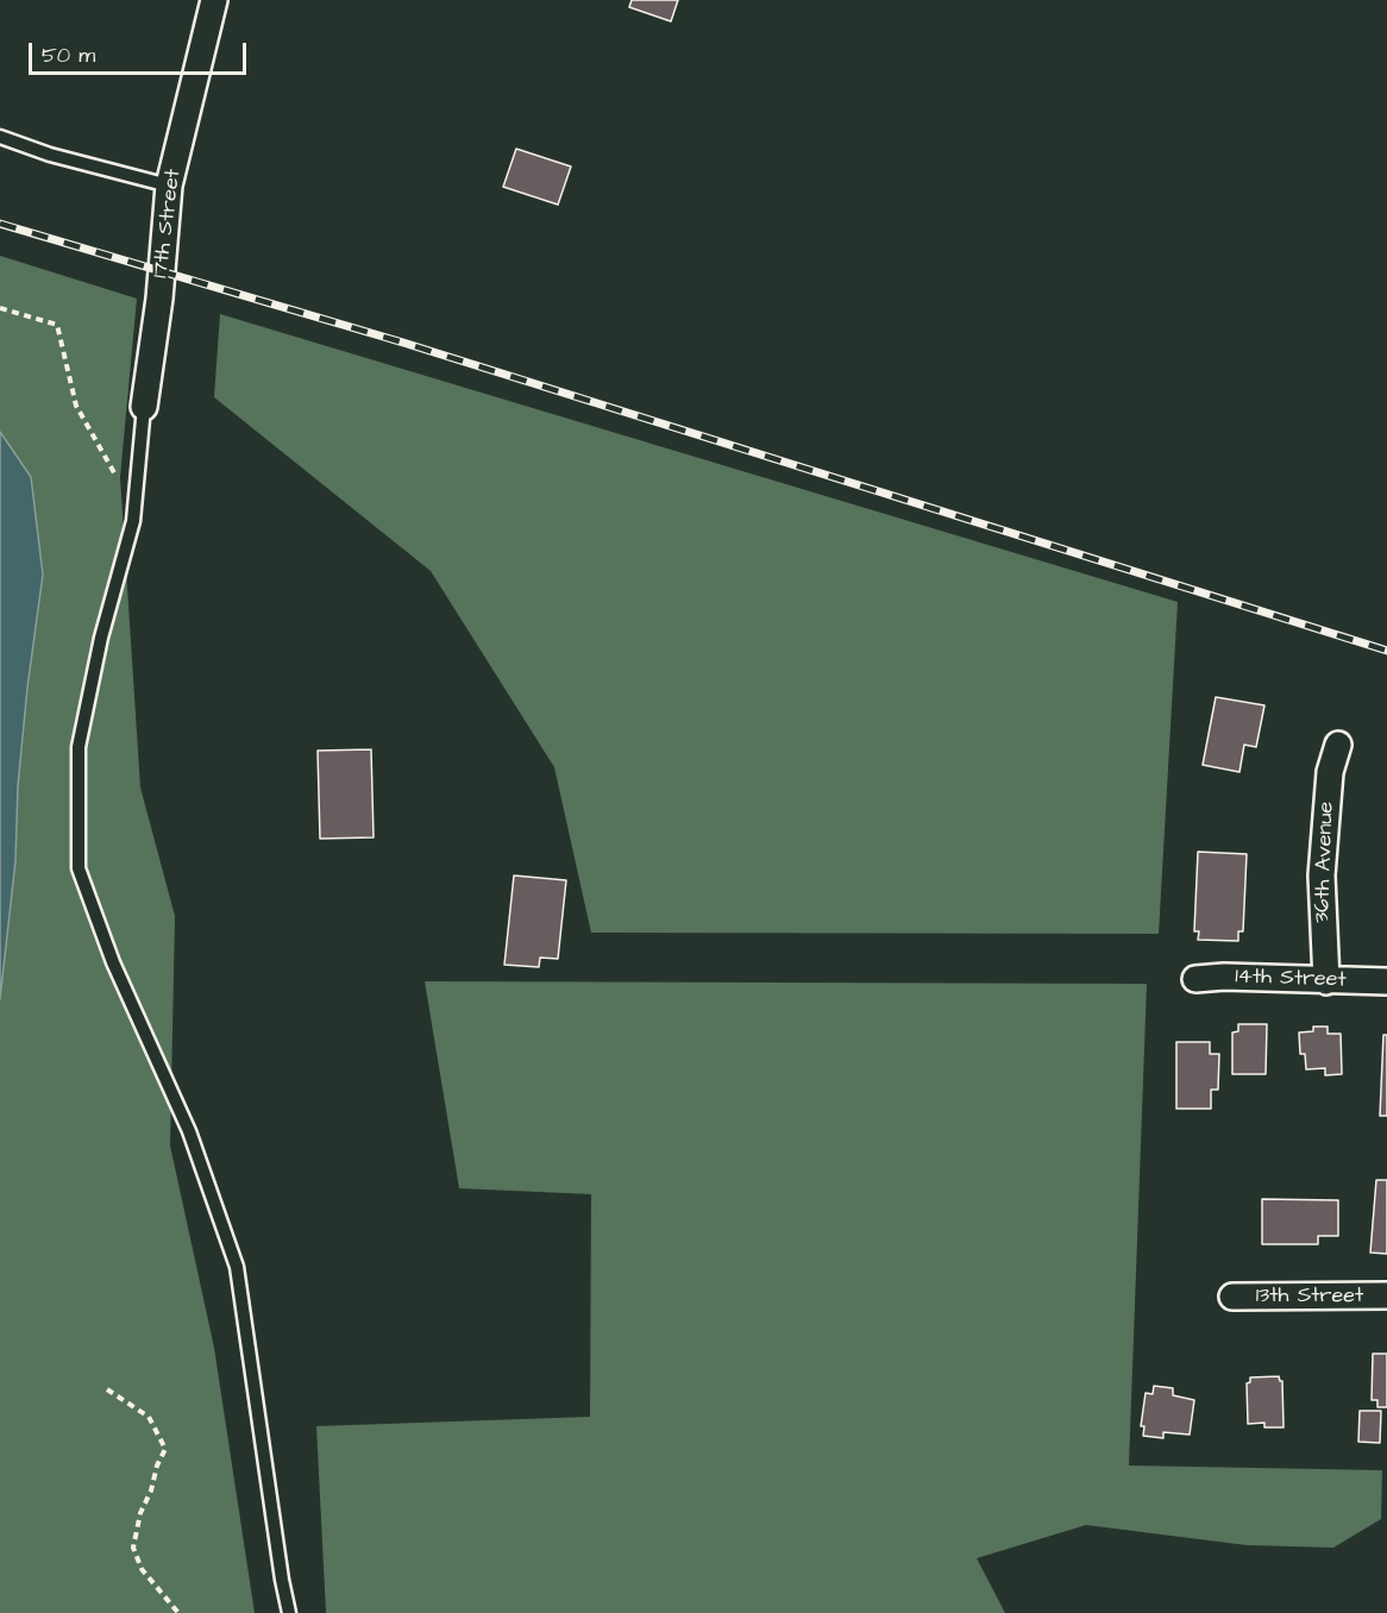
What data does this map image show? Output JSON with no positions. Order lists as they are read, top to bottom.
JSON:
{
  "streets": {
    "street": [
      "17th Street",
      "36th Avenue",
      "14th Street",
      "13th Street"
    ]
  },
  "crossings": [
    ["36th Avenue", "14th Street"]
  ],
  "scale_bar": "50 m"
}
